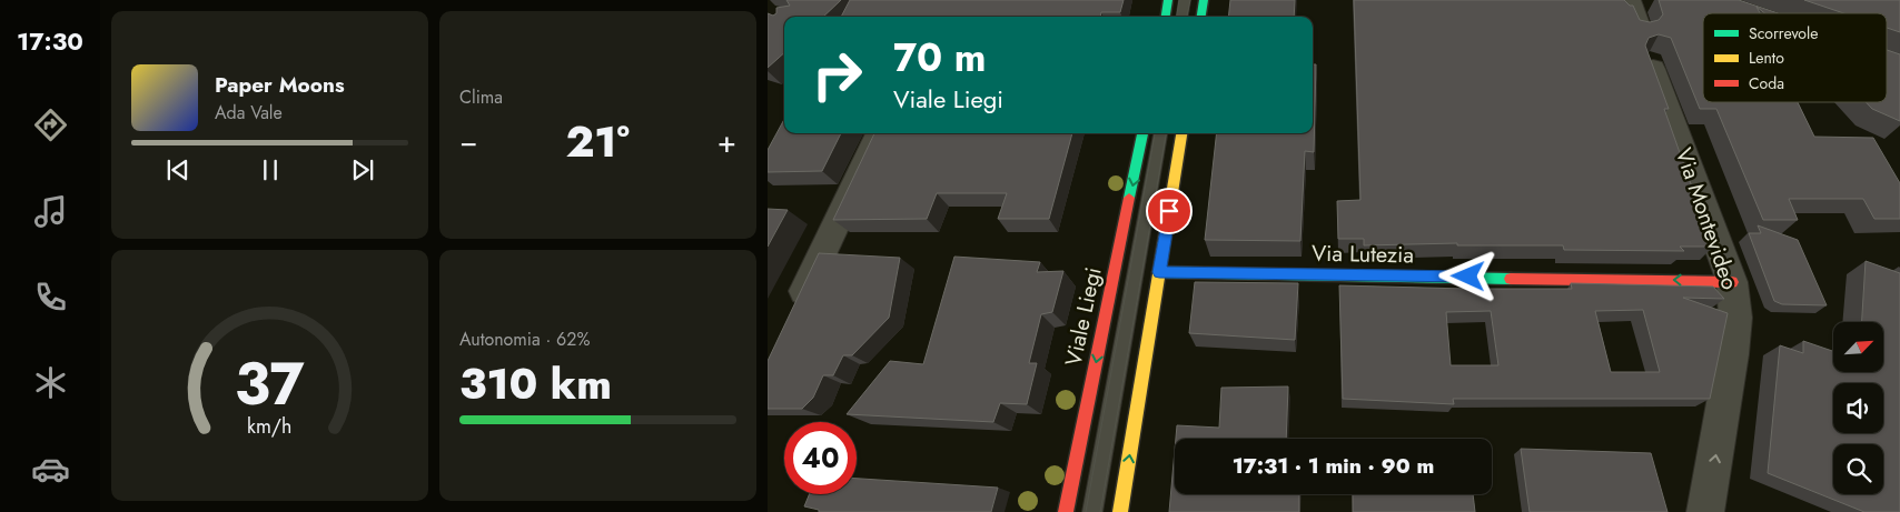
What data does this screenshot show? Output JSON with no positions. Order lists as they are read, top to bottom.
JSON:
{
  "streets": {
    "main road": ["Via Lutezia", "Viale Liegi"],
    "street": ["Via Montevideo"]
  },
  "crossings": [
    ["Via Montevideo", "Via Lutezia"]
  ],
  "one_way": ["Via Montevideo", "Via Lutezia"],
  "legend": ["Scorrevole", "Lento", "Coda"],
  "north": "top right",
  "page": {
    "tabs": "17:30",
    "tile": [
      "Clima",
      ["Autonomia · 62%", "310 km"]
    ],
    "turn": ["70 m", "Viale Liegi"],
    "song": ["Paper Moons", "Ada Vale"],
    "heat": ["−", "21°", "+"],
    "limit": "40",
    "trip": "17:31 · 1 min · 90 m",
    "gauge": ["37", "km/h"]
  }
}
